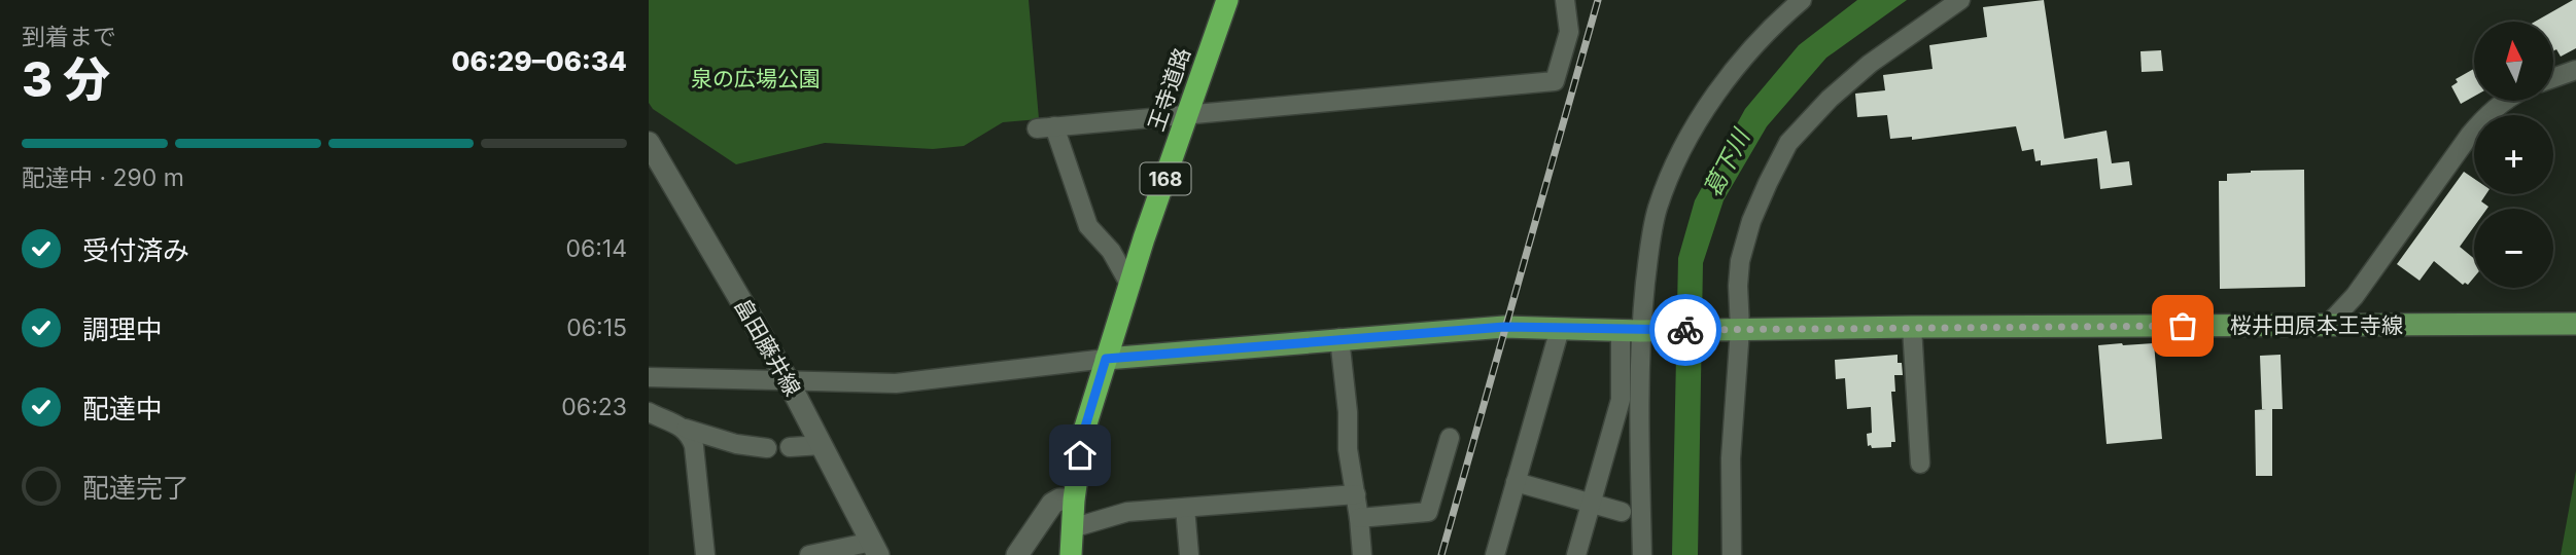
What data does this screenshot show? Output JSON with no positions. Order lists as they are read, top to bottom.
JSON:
{
  "streets": {
    "highway": ["王寺道路", "168"],
    "main road": ["桜井田原本王寺線", "畠田藤井線"]
  },
  "crossings": [
    ["王寺道路", "168"],
    ["王寺道路", "桜井田原本王寺線"],
    ["168", "桜井田原本王寺線"]
  ],
  "water": ["葛下川"],
  "parks": ["泉の広場公園"],
  "north": "top",
  "page": {
    "heading": ["3 分", "到着まで", "06:29–06:34"],
    "map_buttons": ["+", "−"],
    "bar": "配達中 · 290 m",
    "list": [
      ["受付済み", "06:14"],
      ["調理中", "06:15"],
      ["配達中", "06:23"],
      "配達完了"
    ]
  }
}
